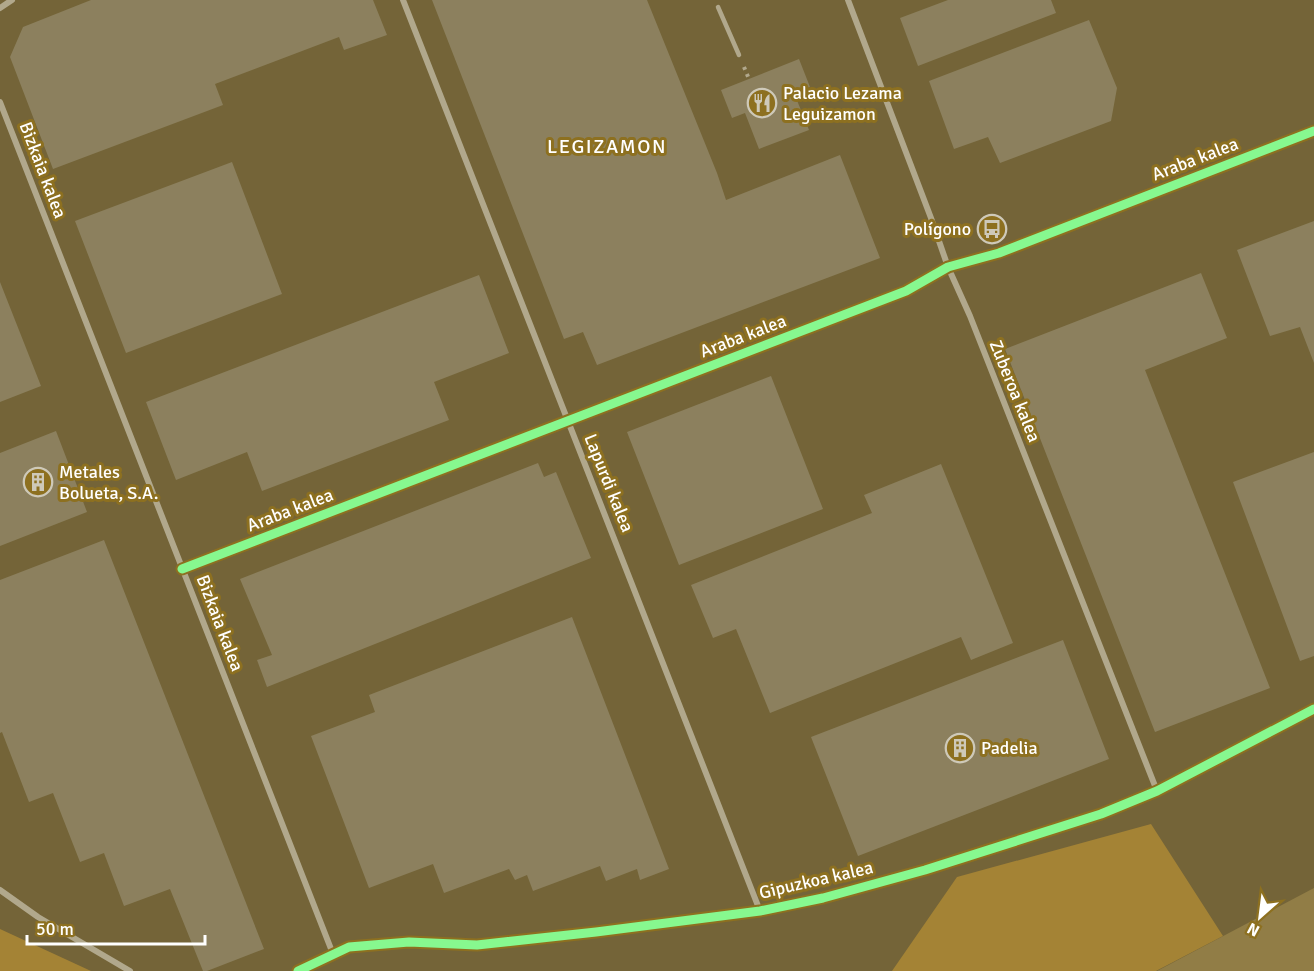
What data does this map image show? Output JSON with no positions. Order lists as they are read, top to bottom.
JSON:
{
  "streets": {
    "street": [
      "Araba kalea",
      "Bizkaia kalea",
      "Zuberoa kalea",
      "Lapurdi kalea",
      "Gipuzkoa kalea"
    ]
  },
  "crossings": [
    ["Araba kalea", "Bizkaia kalea"],
    ["Araba kalea", "Zuberoa kalea"],
    ["Araba kalea", "Lapurdi kalea"],
    ["Bizkaia kalea", "Gipuzkoa kalea"],
    ["Zuberoa kalea", "Gipuzkoa kalea"],
    ["Lapurdi kalea", "Gipuzkoa kalea"]
  ],
  "districts": ["LEGIZAMON"],
  "places": {
    "restaurant": ["Palacio Lezama Leguizamon"],
    "bus stop": ["Polígono"],
    "building": ["Metales Bolueta, S.A.", "Padelia"]
  },
  "scale_bar": "50 m",
  "north": "bottom left"
}
